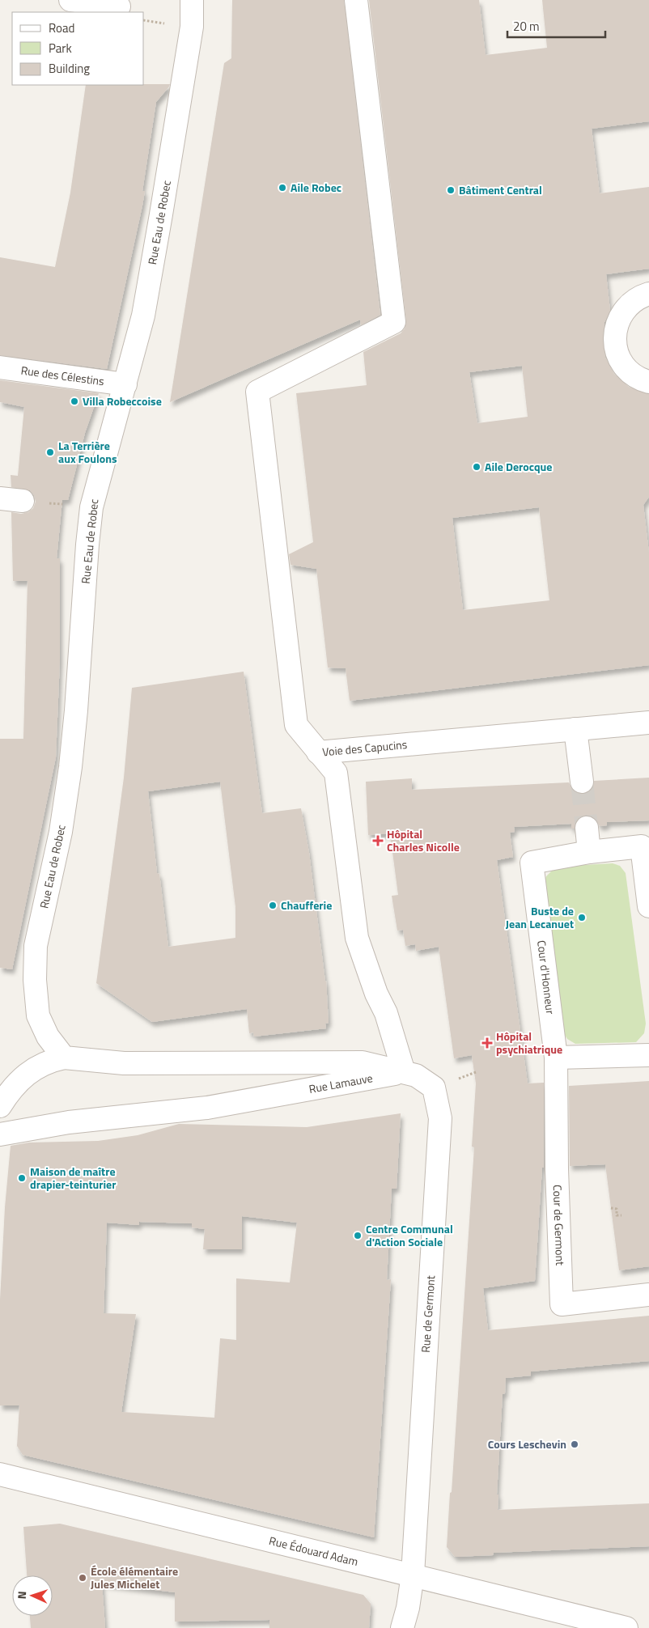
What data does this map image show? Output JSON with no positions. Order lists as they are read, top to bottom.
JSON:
{
  "streets": {
    "street": [
      "Rue Eau de Robec",
      "Rue des Célestins",
      "Voie des Capucins",
      "Cour d'Honneur",
      "Rue Lamauve",
      "Cour de Germont",
      "Rue de Germont",
      "Rue Édouard Adam"
    ]
  },
  "crossings": [
    ["Rue Eau de Robec", "Rue des Célestins"],
    ["Rue Eau de Robec", "Rue Lamauve"],
    ["Voie des Capucins", "Rue Lamauve"],
    ["Voie des Capucins", "Rue de Germont"],
    ["Cour d'Honneur", "Cour de Germont"],
    ["Rue Lamauve", "Rue de Germont"],
    ["Rue de Germont", "Rue Édouard Adam"]
  ],
  "places": {
    "other": [
      "Aile Robec",
      "Bâtiment Central",
      "Villa Robeccoise",
      "La Terrière aux Foulons",
      "Aile Derocque",
      "Chaufferie",
      "Buste de Jean Lecanuet",
      "Maison de maître drapier-teinturier",
      "Centre Communal d'Action Sociale",
      "Cours Leschevin",
      "École élémentaire Jules Michelet"
    ],
    "health": ["Hôpital Charles Nicolle", "Hôpital psychiatrique"]
  },
  "legend": ["Road", "Park", "Building"],
  "scale_bar": "20 m",
  "north": "left"
}
